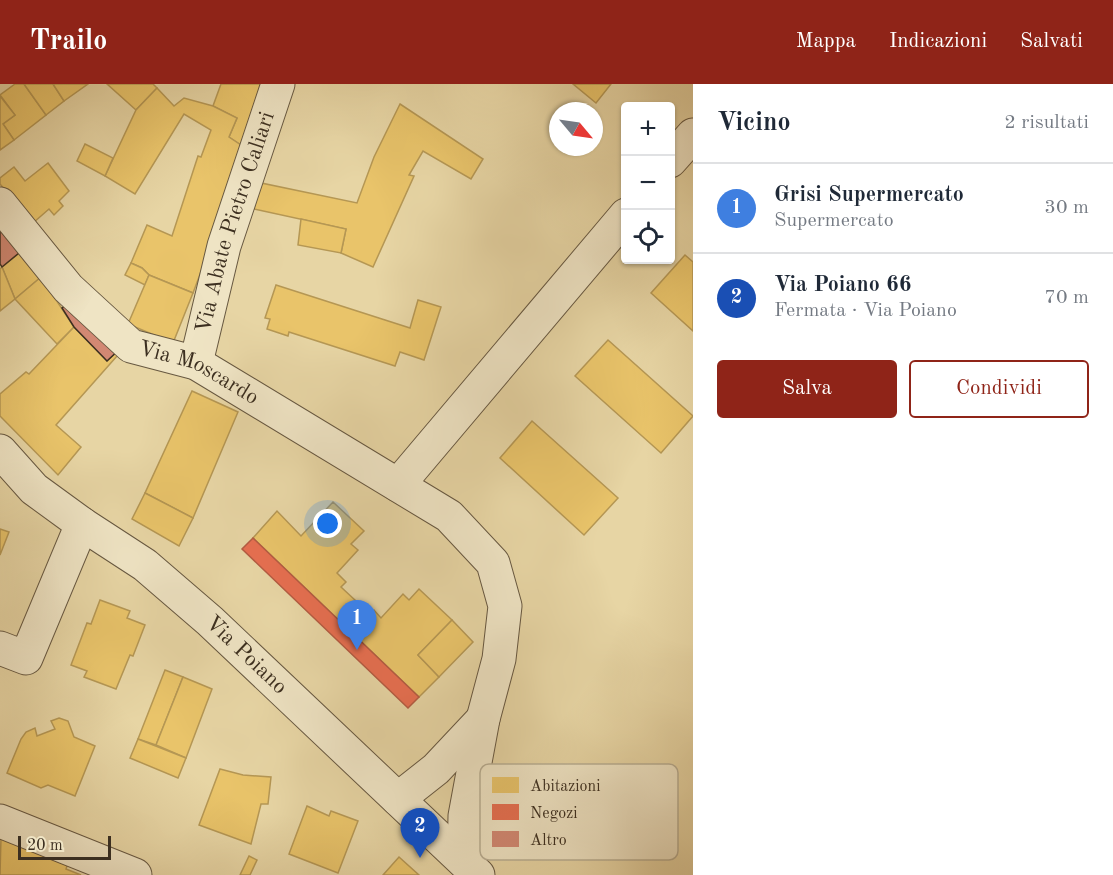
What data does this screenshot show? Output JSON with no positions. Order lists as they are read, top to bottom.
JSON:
{
  "streets": {
    "street": ["Via Abate Pietro Caliari", "Via Moscardo", "Via Poiano"]
  },
  "crossings": [
    ["Via Abate Pietro Caliari", "Via Moscardo"],
    ["Via Moscardo", "Via Poiano"]
  ],
  "legend": ["Abitazioni", "Negozi", "Altro"],
  "scale_bar": "20 m",
  "north": "bottom right",
  "page": {
    "header": "Trailo",
    "nav": ["Mappa", "Indicazioni", "Salvati"],
    "heading": ["Vicino", "2 risultati"],
    "map_buttons": ["+", "−"],
    "list": [
      {
        "mark": "1",
        "name": "Grisi Supermercato",
        "note": "Supermercato",
        "value": "30 m"
      },
      {
        "mark": "2",
        "name": "Via Poiano 66",
        "note": "Fermata · Via Poiano",
        "value": "70 m"
      }
    ],
    "buttons": ["Salva", "Condividi"],
    "pins": ["1", "2"],
    "scale": "20 m"
  }
}
